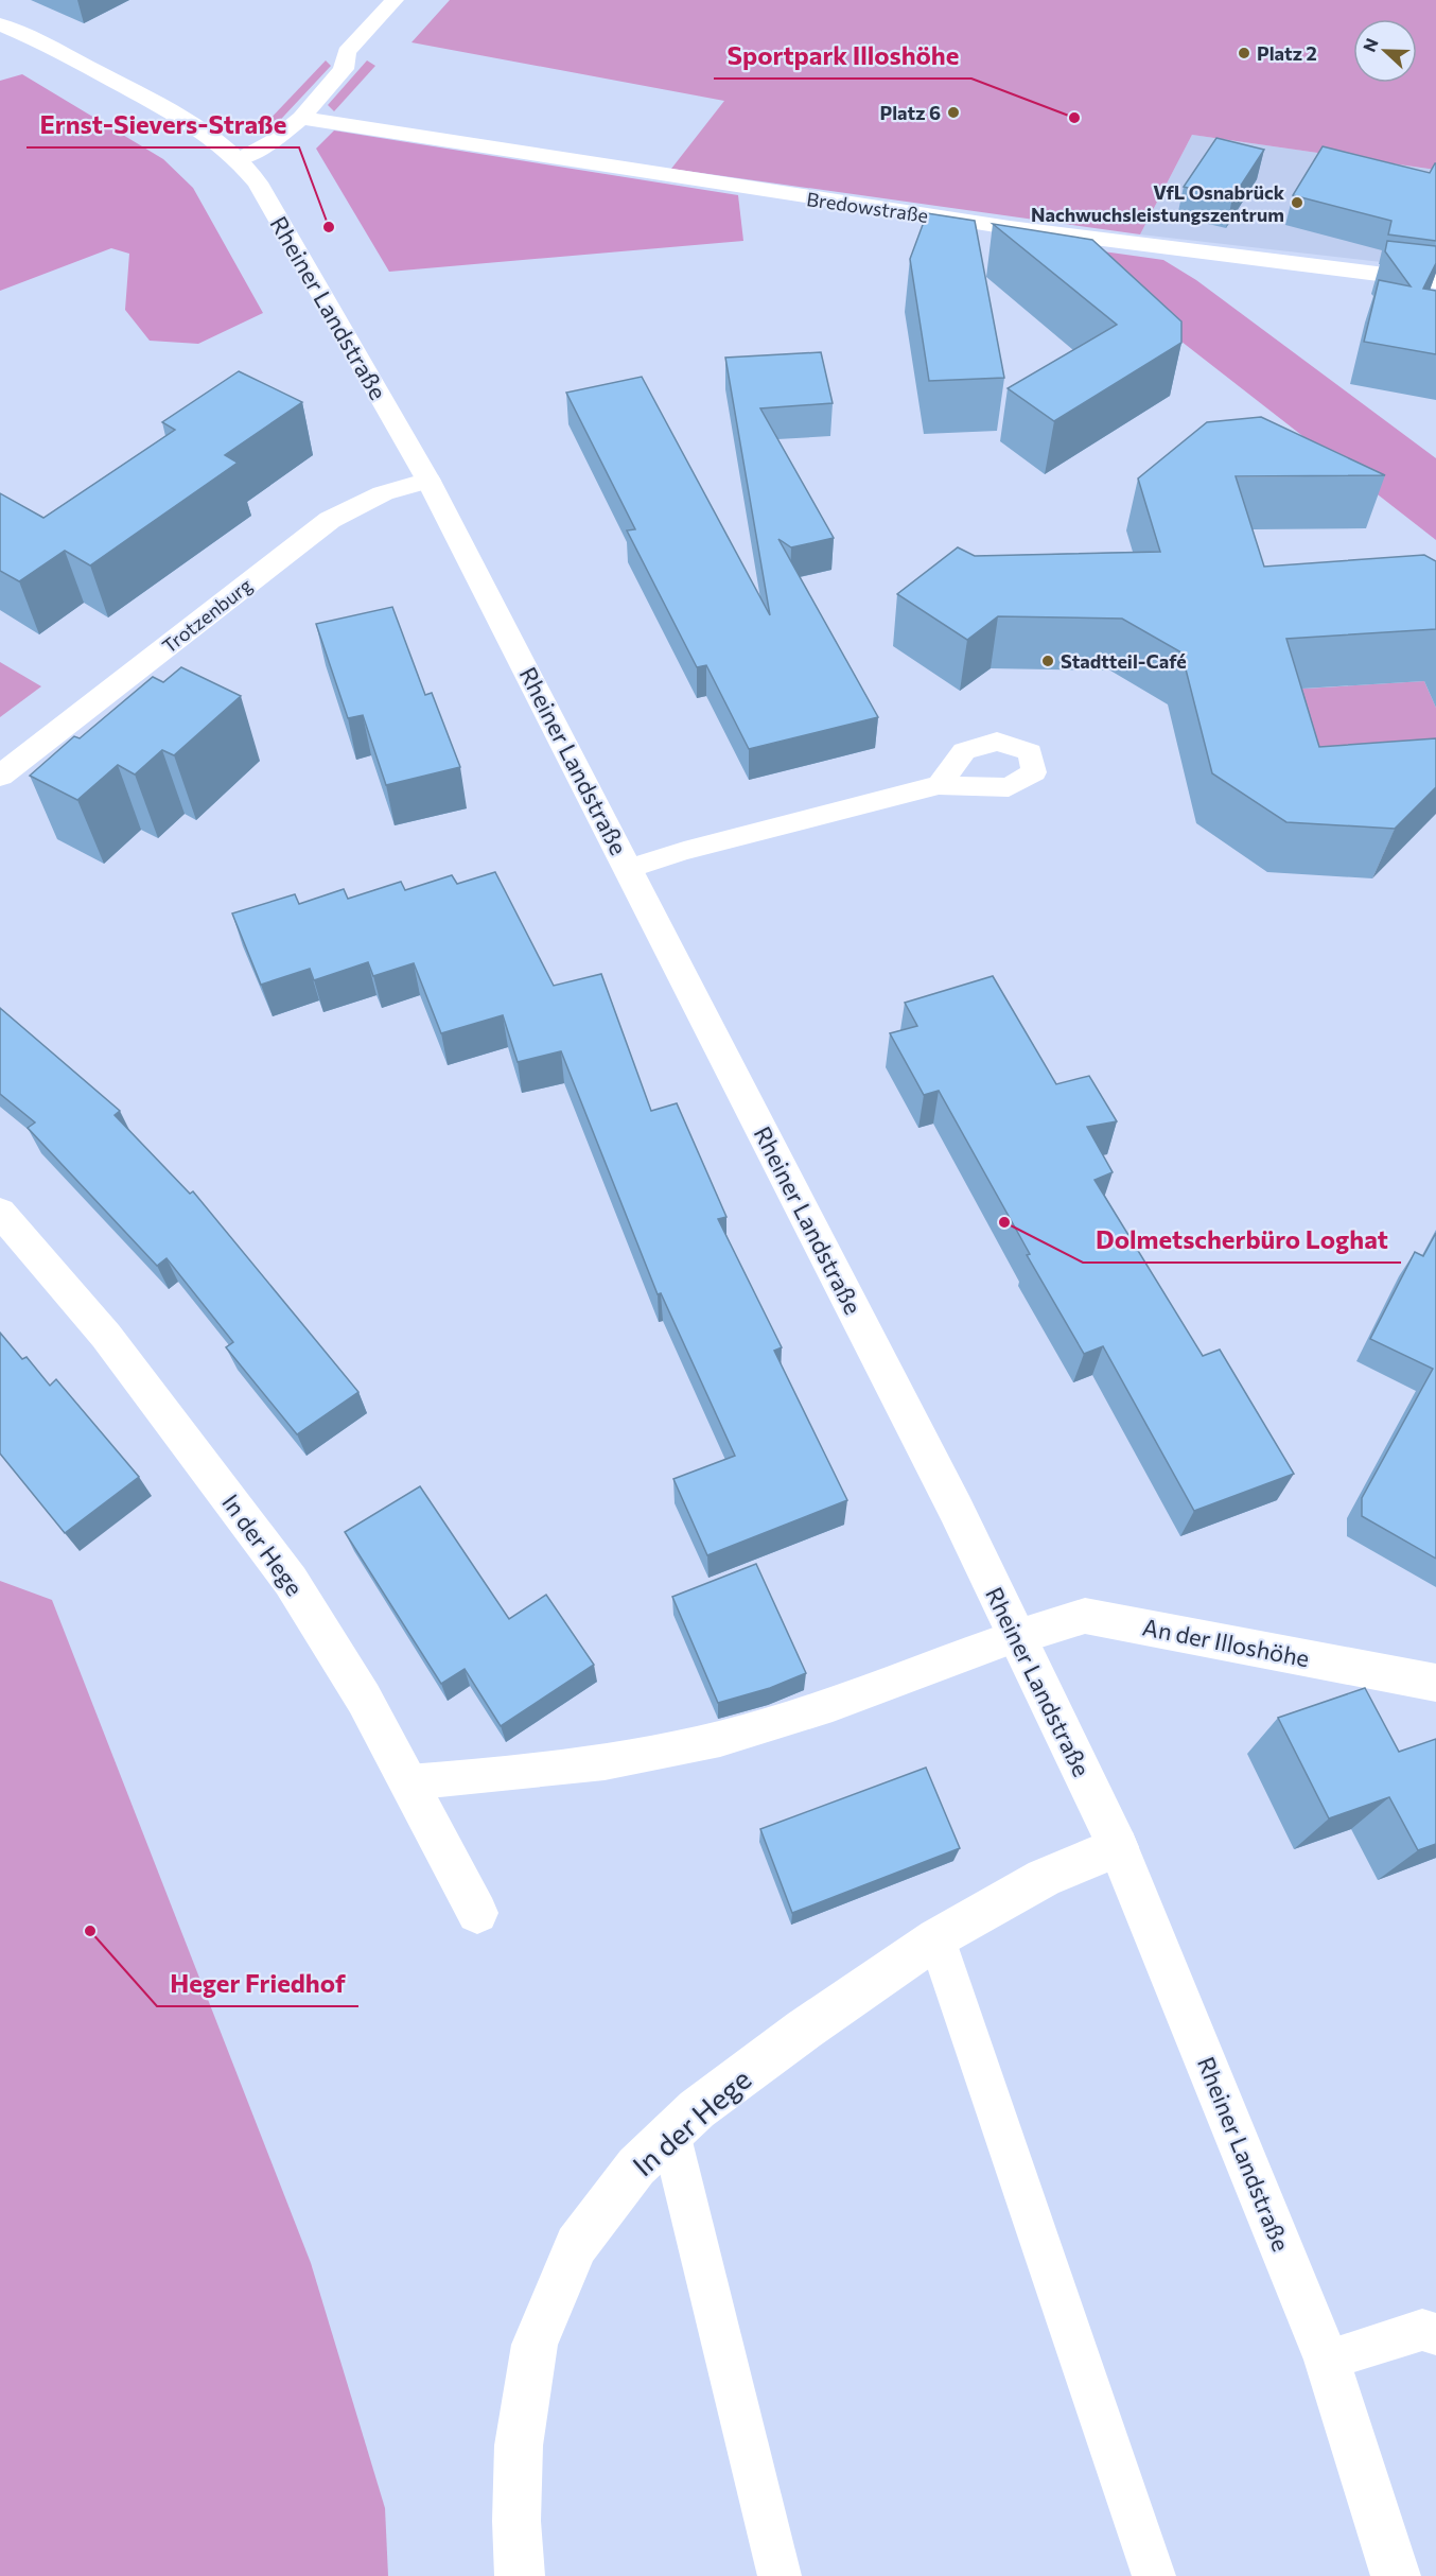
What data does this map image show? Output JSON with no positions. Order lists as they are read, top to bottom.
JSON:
{
  "streets": {
    "street": [
      "Bredowstraße",
      "Rheiner Landstraße",
      "Trotzenburg",
      "In der Hege",
      "An der Illoshöhe"
    ]
  },
  "crossings": [
    ["Rheiner Landstraße", "Trotzenburg"],
    ["Rheiner Landstraße", "In der Hege"],
    ["Rheiner Landstraße", "An der Illoshöhe"]
  ],
  "places": [
    "Platz 2",
    "Platz 6",
    "Sportpark Illoshöhe",
    "VfL Osnabrück Nachwuchsleistungszentrum",
    "Ernst-Sievers-Straße",
    "Stadtteil-Café",
    "Dolmetscherbüro Loghat",
    "Heger Friedhof"
  ],
  "north": "left"
}
